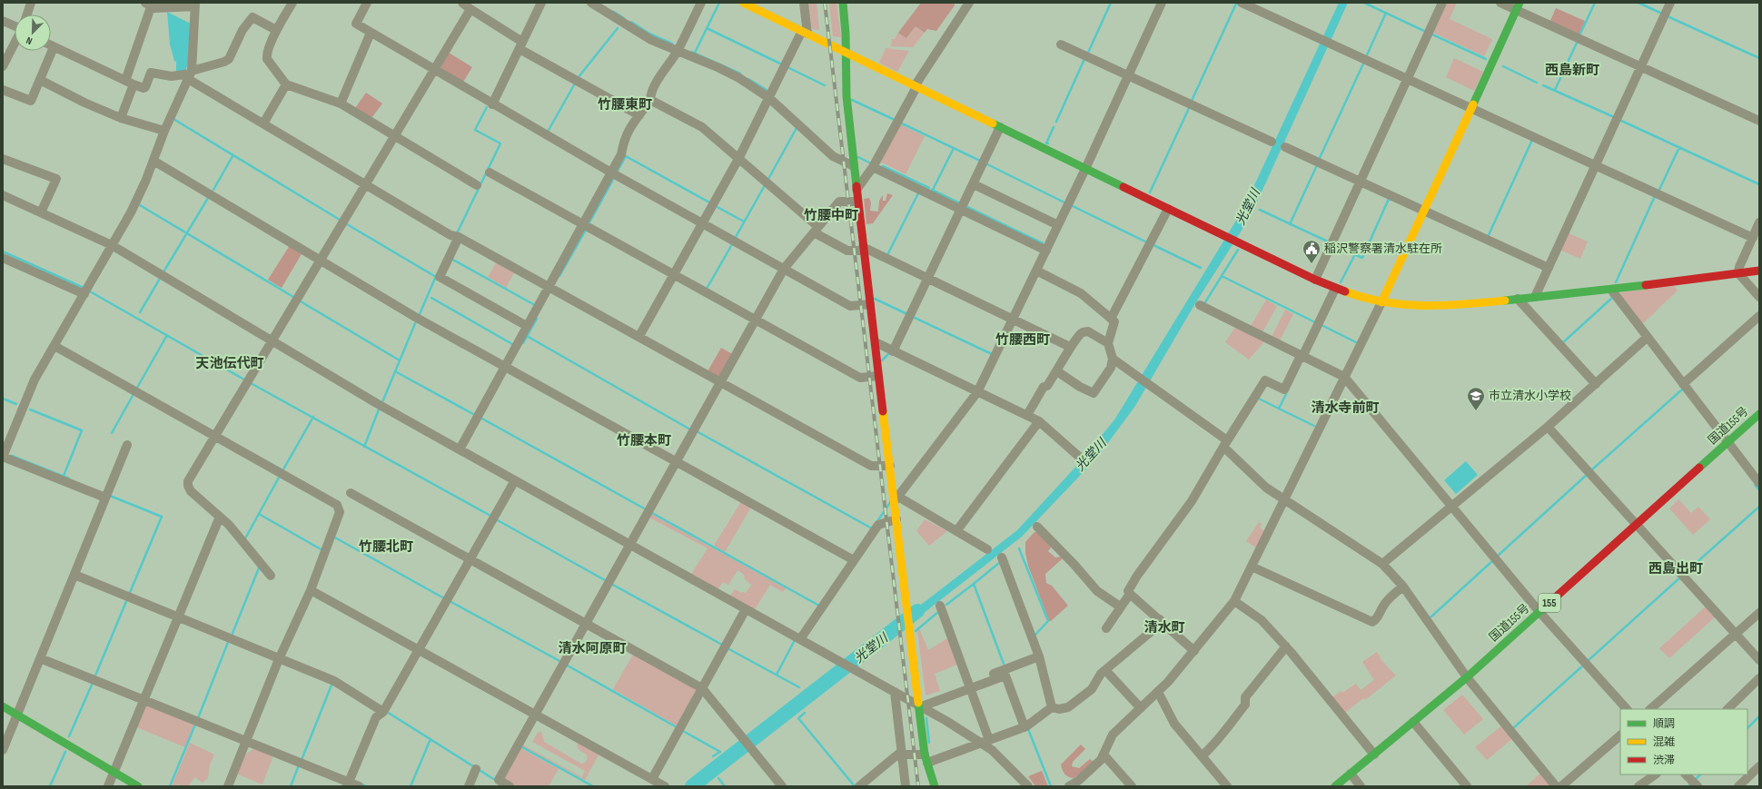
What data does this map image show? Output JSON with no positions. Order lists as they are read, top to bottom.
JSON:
{
  "streets": {
    "main road": ["国道155号", "155"]
  },
  "districts": [
    "西島新町",
    "竹腰東町",
    "竹腰中町",
    "竹腰西町",
    "天池伝代町",
    "清水寺前町",
    "竹腰本町",
    "竹腰北町",
    "西島出町",
    "清水町",
    "清水阿原町"
  ],
  "water": ["光堂川"],
  "places": {
    "public building": ["稲沢警察署清水駐在所"],
    "school or university": ["市立清水小学校"]
  },
  "legend": ["順調", "混雑", "渋滞"],
  "north": "bottom left"
}
